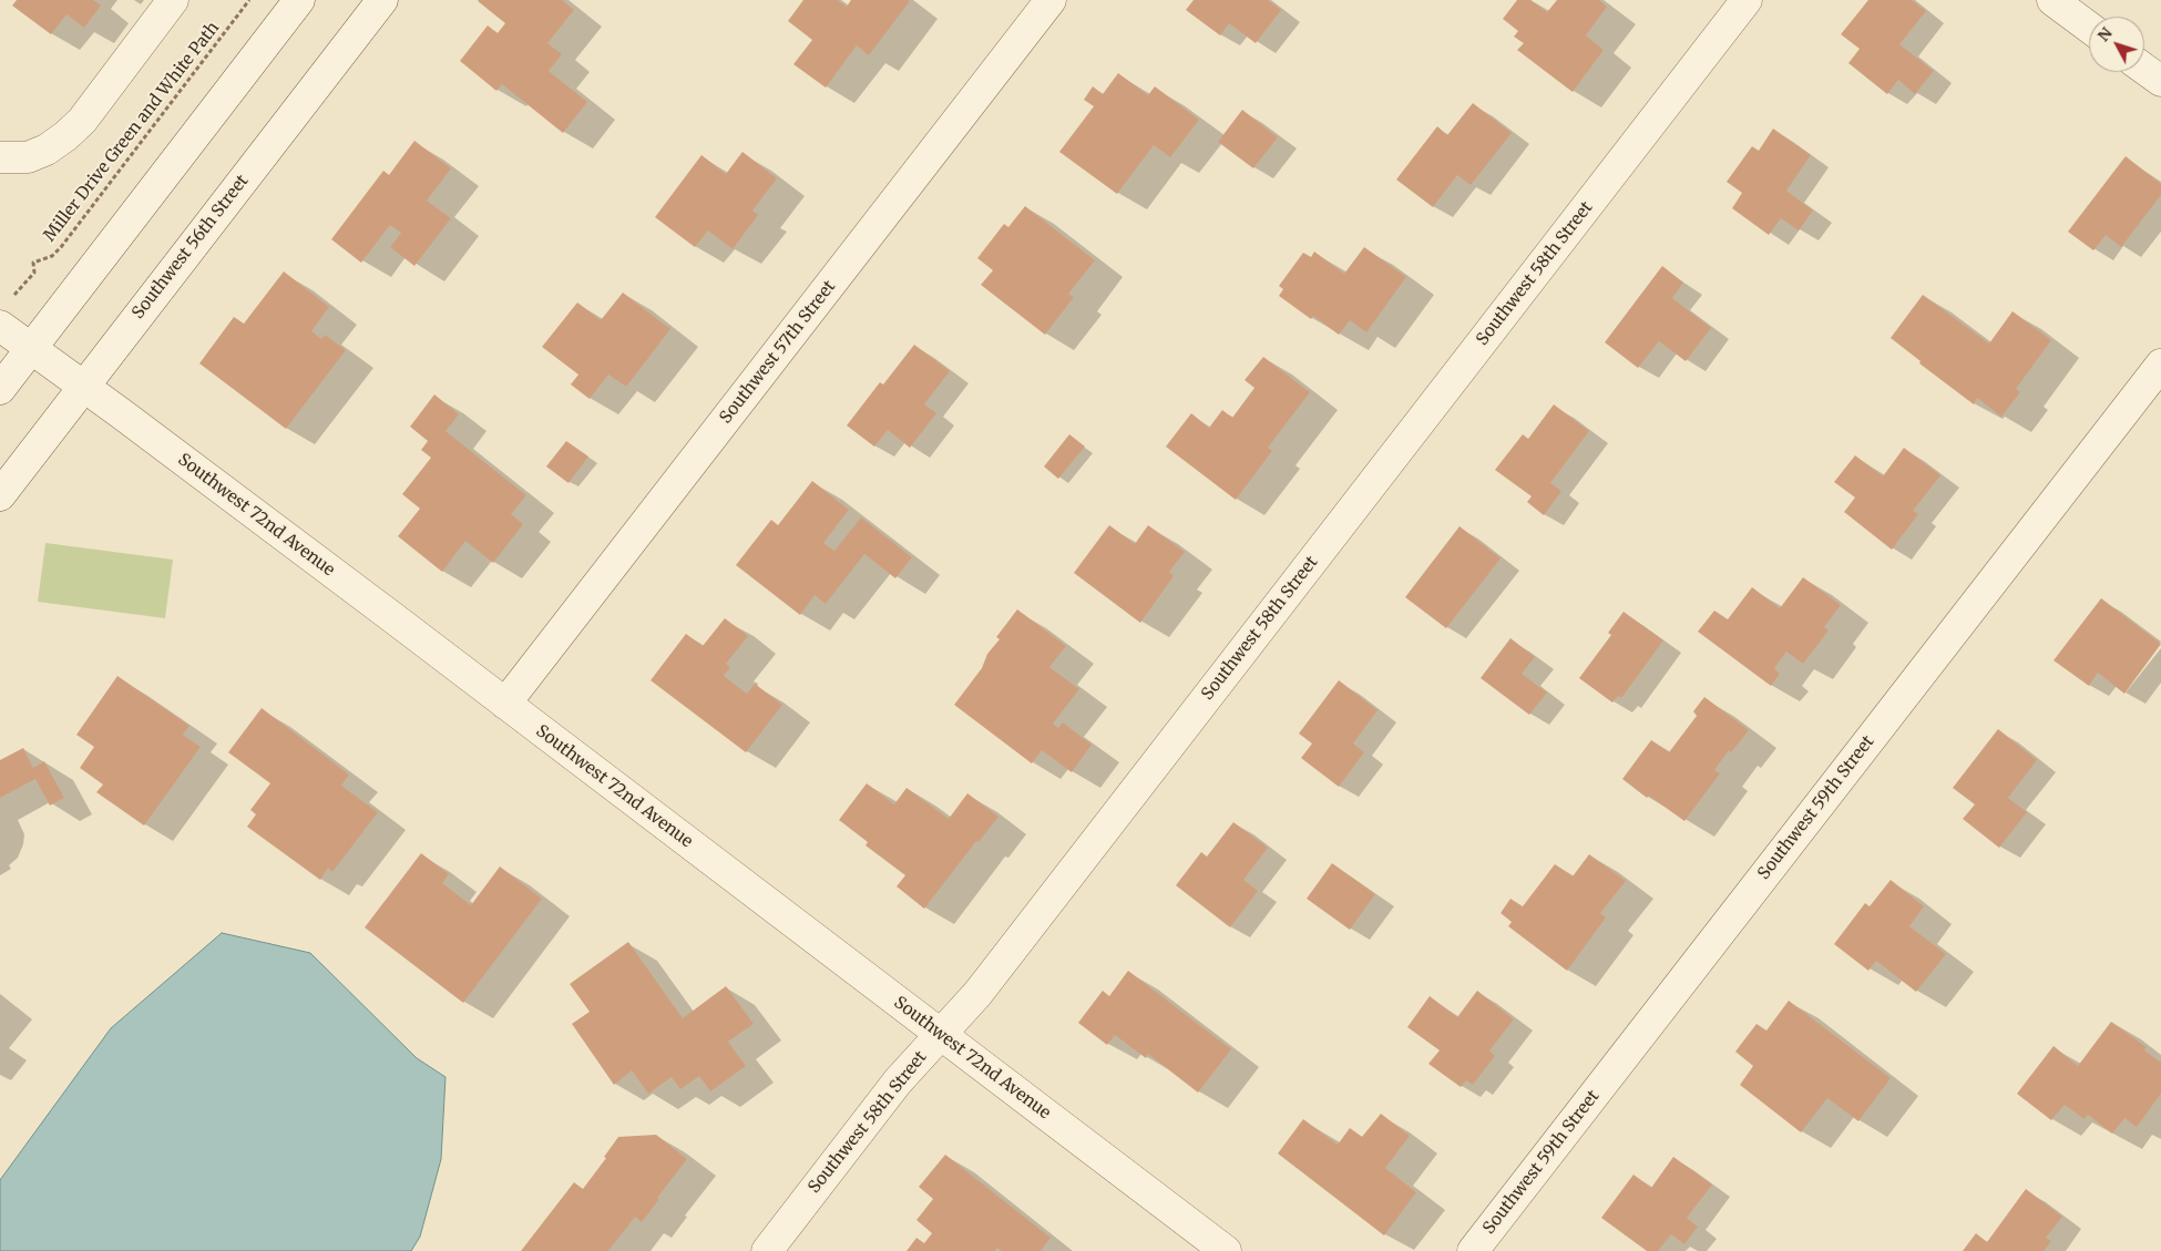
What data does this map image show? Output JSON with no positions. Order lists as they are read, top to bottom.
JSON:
{
  "streets": {
    "street": [
      "Southwest 56th Street",
      "Southwest 58th Street",
      "Southwest 57th Street",
      "Southwest 72nd Avenue",
      "Southwest 59th Street"
    ],
    "path": ["Miller Drive Green and White Path"]
  },
  "crossings": [
    ["Southwest 56th Street", "Southwest 72nd Avenue"],
    ["Southwest 58th Street", "Southwest 72nd Avenue"],
    ["Southwest 57th Street", "Southwest 72nd Avenue"]
  ],
  "north": "top left"
}
